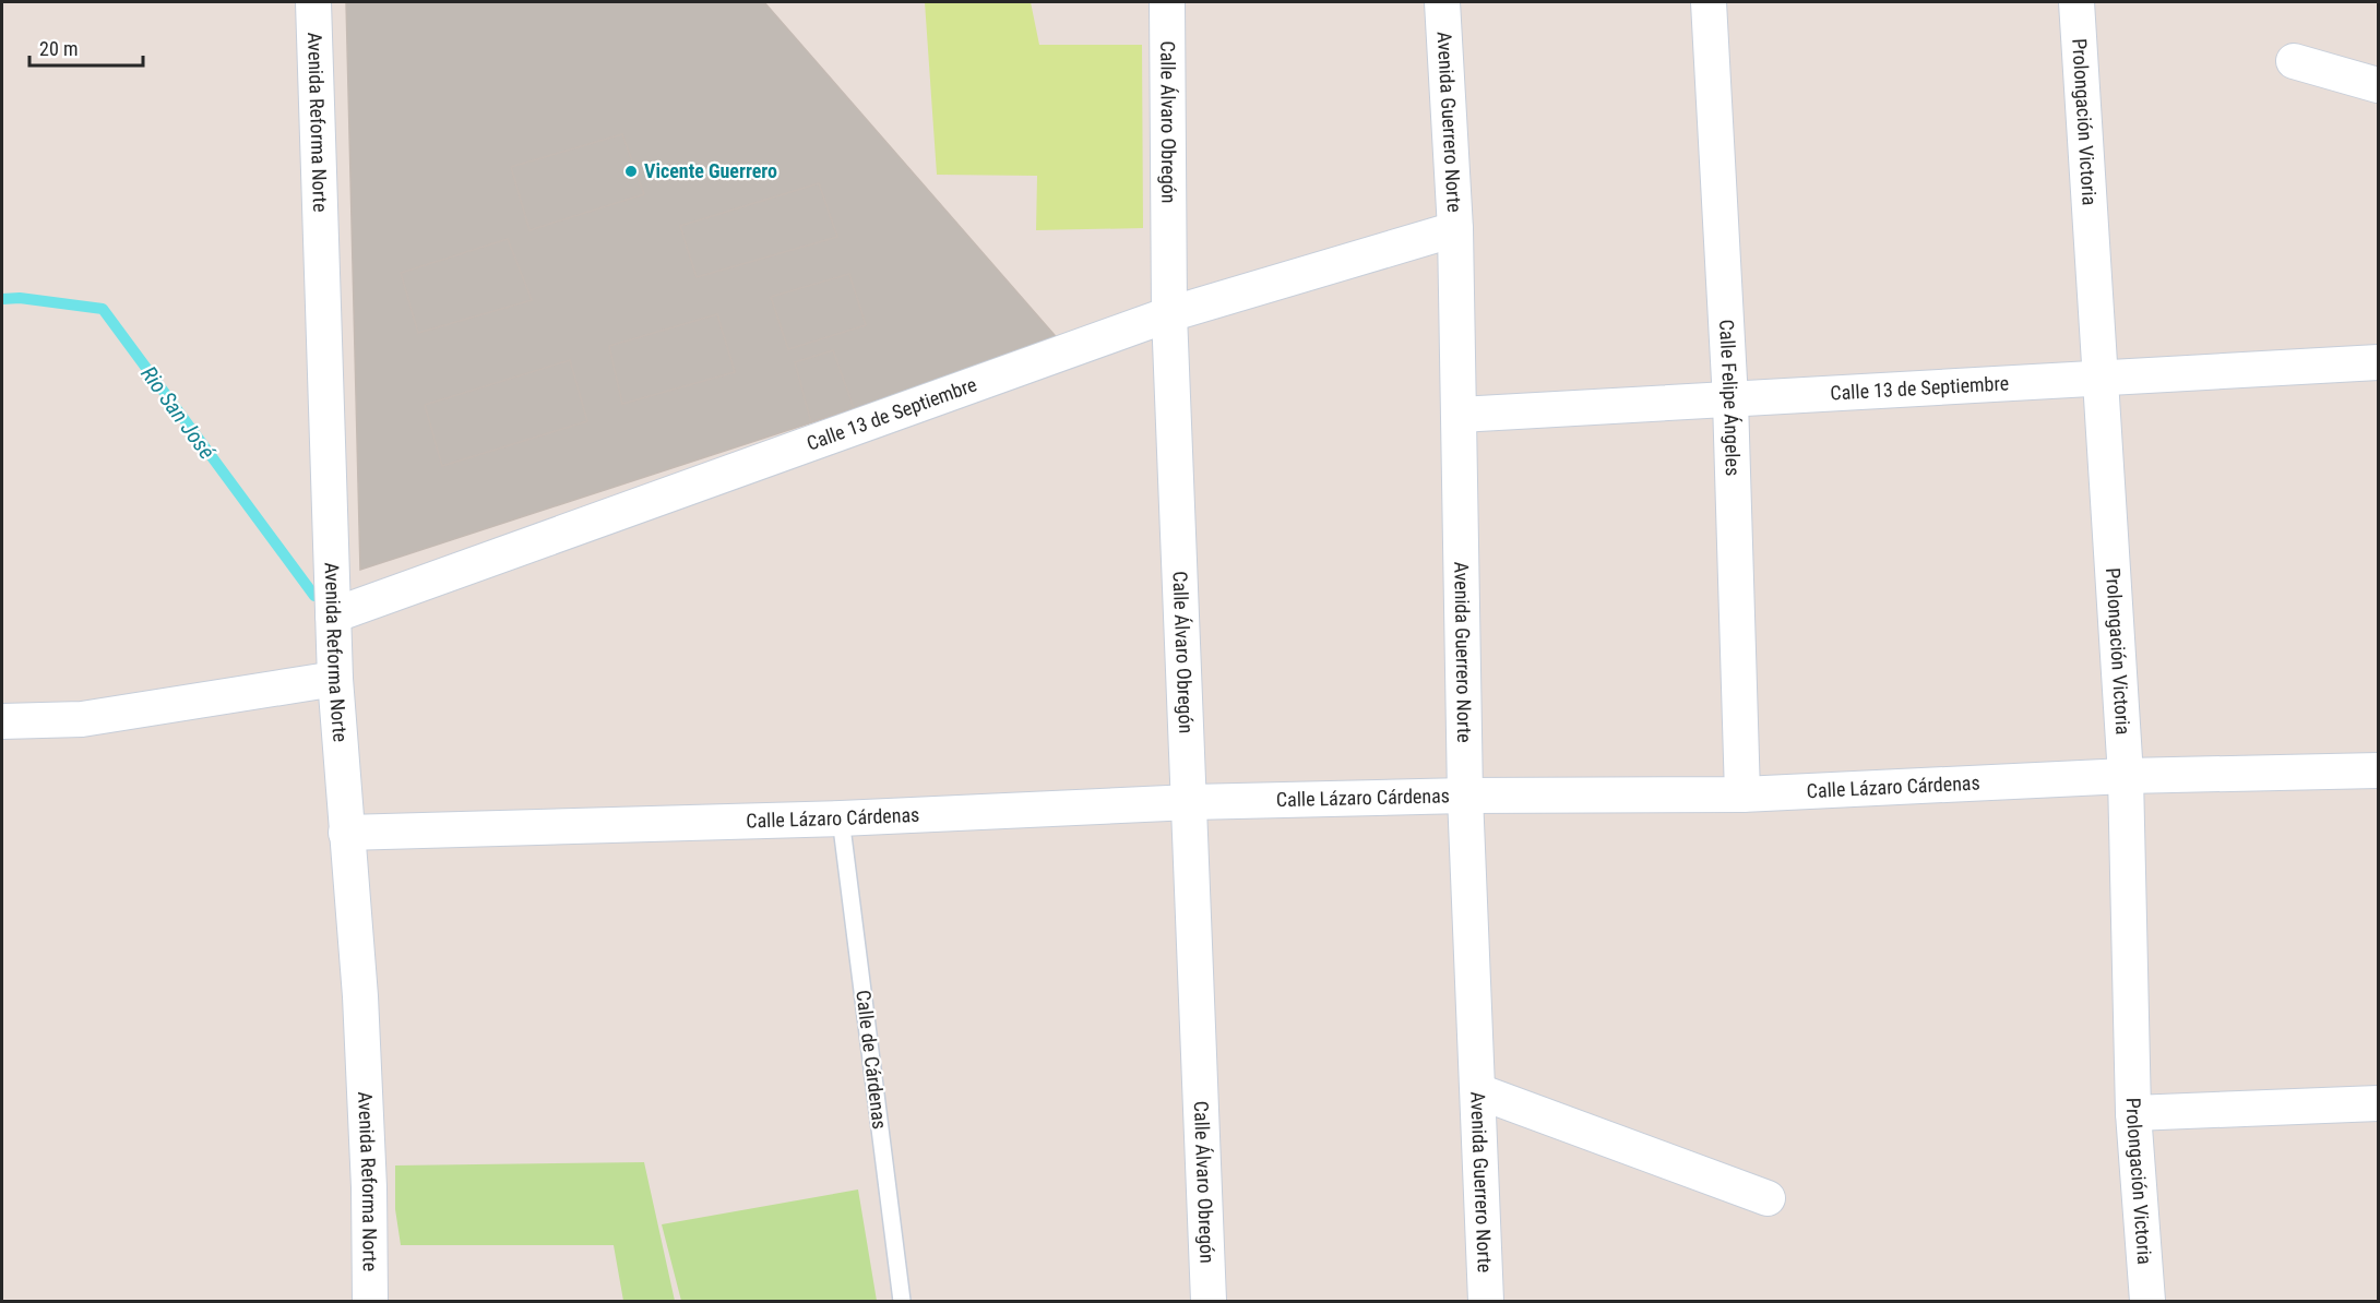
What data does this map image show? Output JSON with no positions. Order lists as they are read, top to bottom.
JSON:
{
  "streets": {
    "street": [
      "Calle Álvaro Obregón",
      "Avenida Guerrero Norte",
      "Avenida Reforma Norte",
      "Prolongación Victoria",
      "Calle 13 de Septiembre",
      "Calle Felipe Ángeles",
      "Calle Lázaro Cárdenas"
    ],
    "lane": ["Calle de Cárdenas"]
  },
  "crossings": [
    ["Calle Álvaro Obregón", "Calle 13 de Septiembre"],
    ["Calle Álvaro Obregón", "Calle Lázaro Cárdenas"],
    ["Avenida Guerrero Norte", "Calle 13 de Septiembre"],
    ["Avenida Guerrero Norte", "Calle Lázaro Cárdenas"],
    ["Avenida Reforma Norte", "Calle 13 de Septiembre"],
    ["Avenida Reforma Norte", "Calle Lázaro Cárdenas"],
    ["Prolongación Victoria", "Calle 13 de Septiembre"],
    ["Prolongación Victoria", "Calle Lázaro Cárdenas"],
    ["Calle 13 de Septiembre", "Calle Felipe Ángeles"],
    ["Calle Felipe Ángeles", "Calle Lázaro Cárdenas"],
    ["Calle Lázaro Cárdenas", "Calle de Cárdenas"]
  ],
  "water": ["Rio San José"],
  "places": ["Vicente Guerrero"],
  "scale_bar": "20 m"
}
